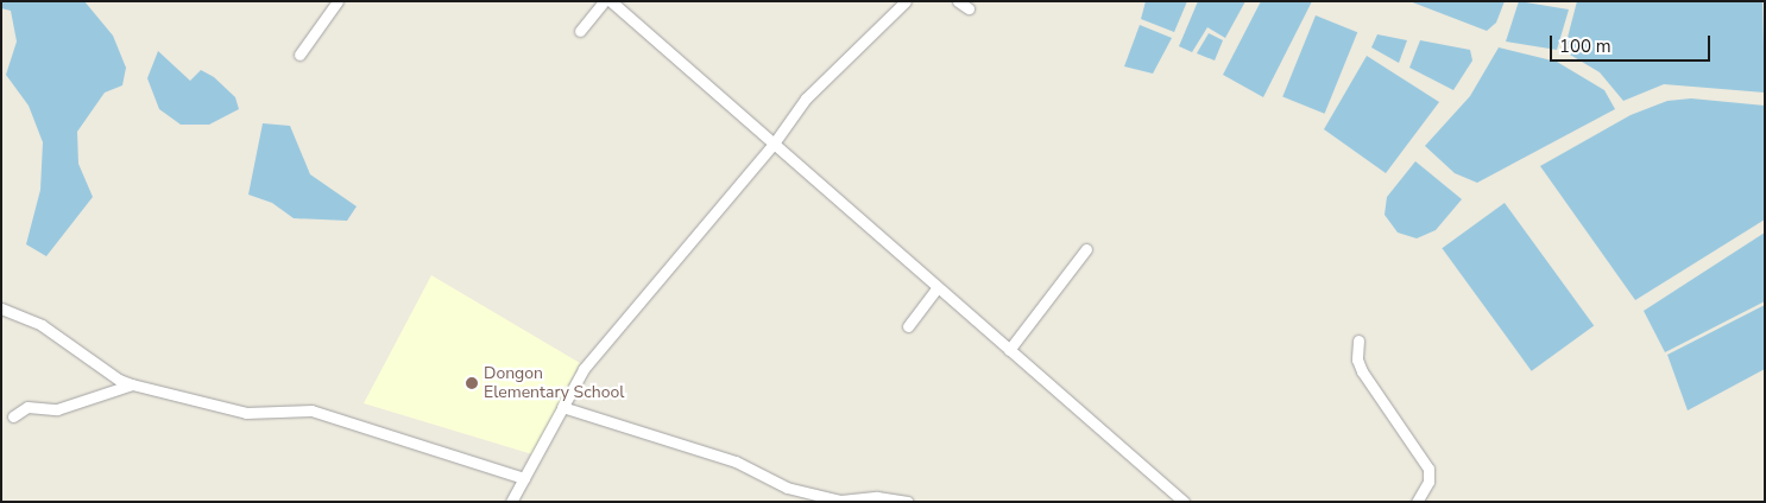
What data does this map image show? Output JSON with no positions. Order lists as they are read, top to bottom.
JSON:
{
  "places": ["Dongon Elementary School"],
  "scale_bar": "100 m"
}
